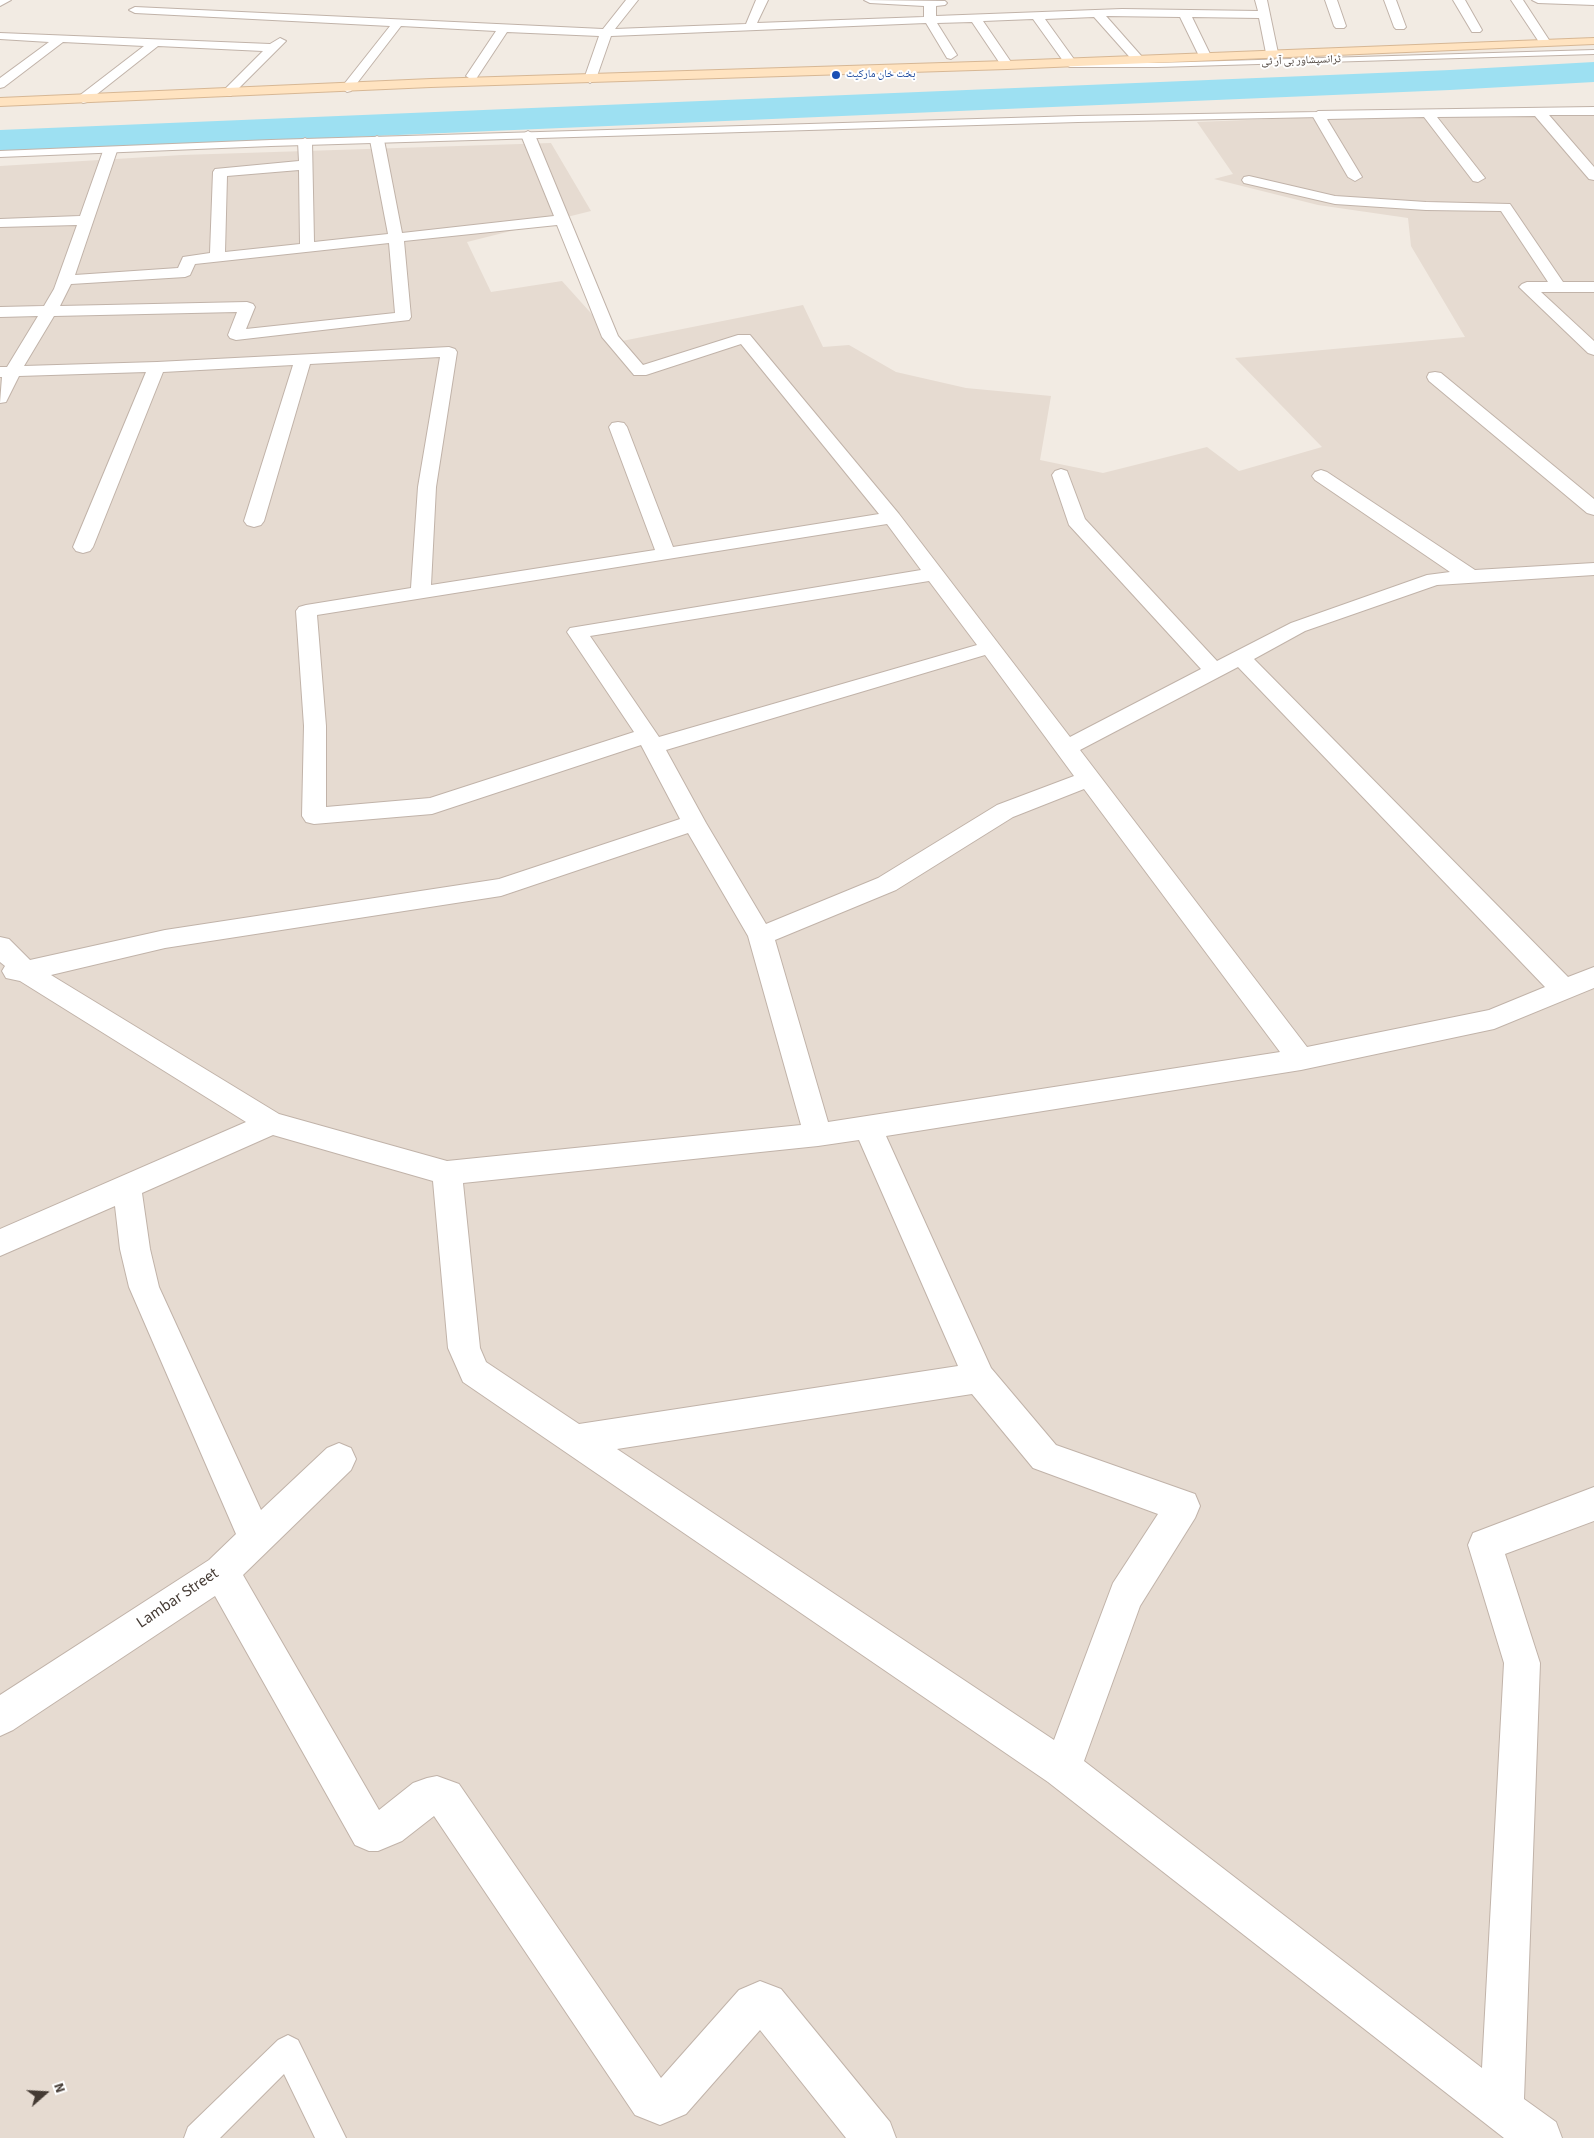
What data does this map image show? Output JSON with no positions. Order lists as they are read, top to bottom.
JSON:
{
  "streets": {
    "street": ["Lambar Street"],
    "lane": ["ٹرانسپشاور بی آر ٹی"]
  },
  "places": ["بخت خان مارکیٹ"],
  "north": "right"
}
